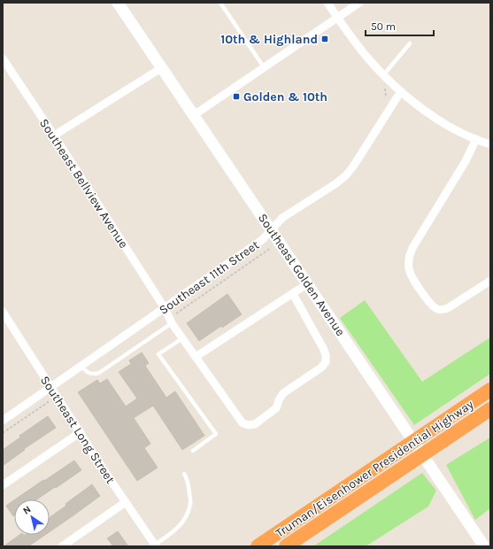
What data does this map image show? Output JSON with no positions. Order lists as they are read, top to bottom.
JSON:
{
  "streets": {
    "highway": ["Truman/Eisenhower Presidential Highway"],
    "street": [
      "Southeast Bellview Avenue",
      "Southeast Golden Avenue",
      "Southeast 11th Street",
      "Southeast Long Street"
    ]
  },
  "crossings": [
    ["Southeast Bellview Avenue", "Southeast 11th Street"],
    ["Southeast Golden Avenue", "Southeast 11th Street"],
    ["Southeast 11th Street", "Southeast Long Street"]
  ],
  "places": {
    "transit": ["10th & Highland", "Golden & 10th"]
  },
  "scale_bar": "50 m",
  "north": "top left"
}
